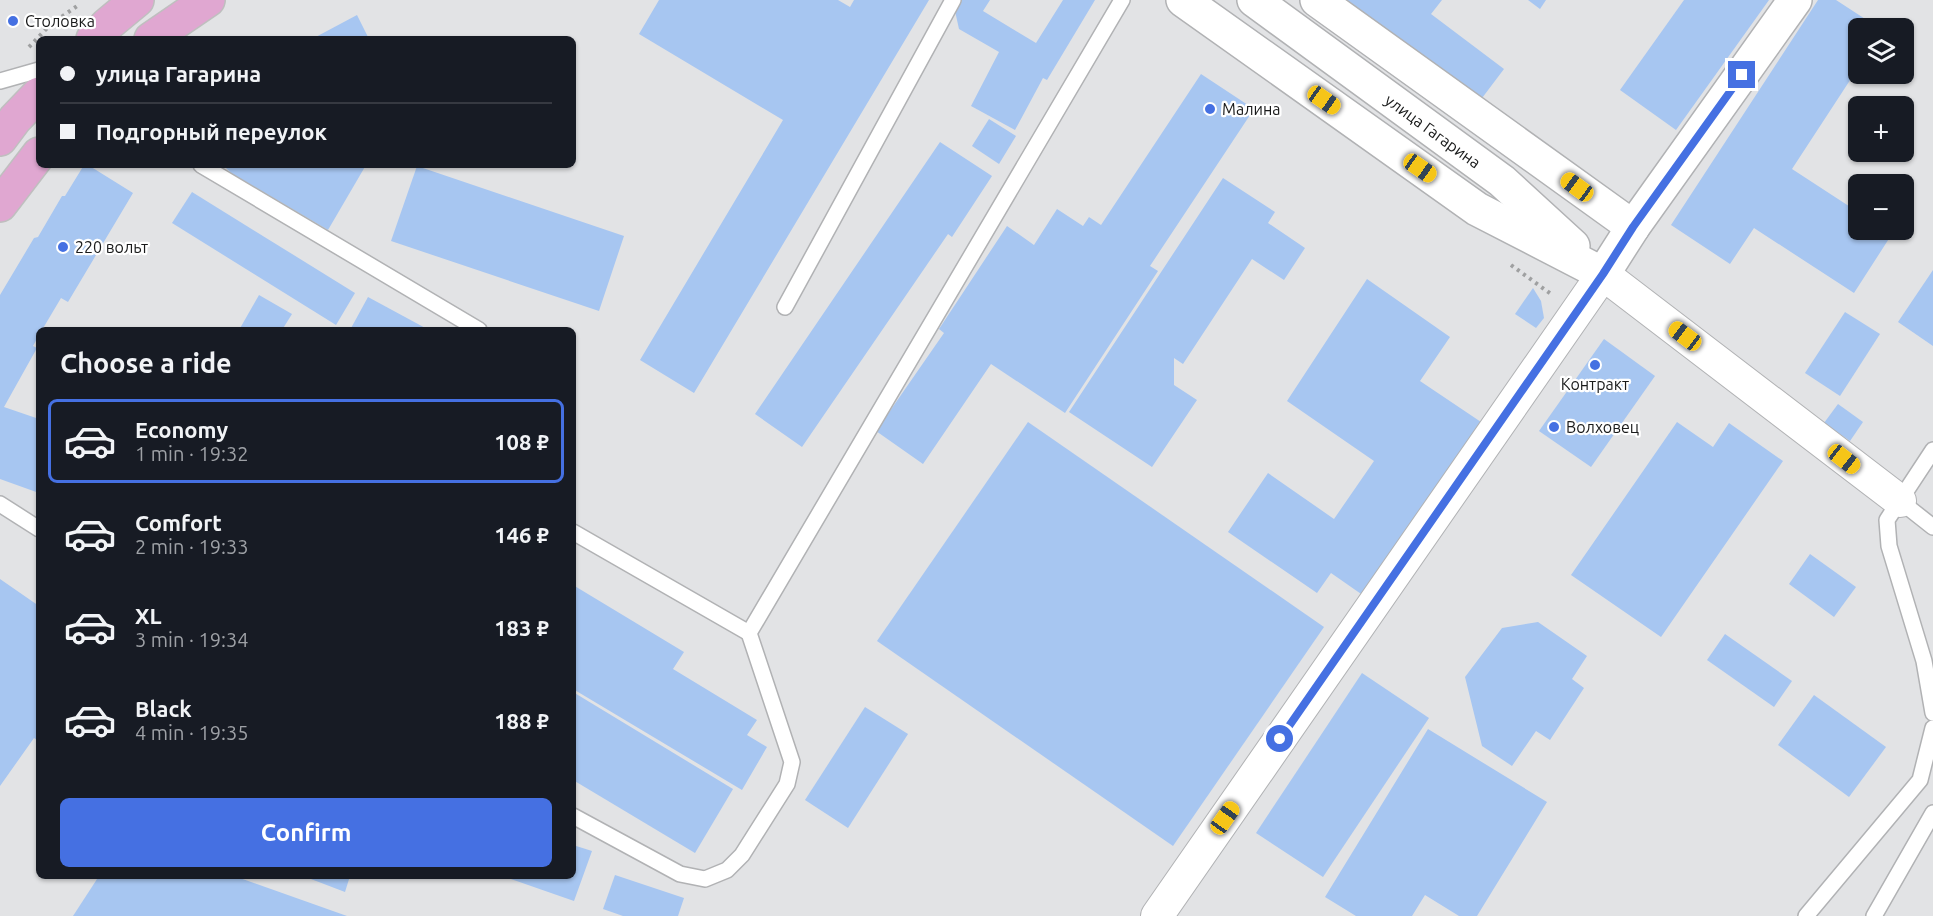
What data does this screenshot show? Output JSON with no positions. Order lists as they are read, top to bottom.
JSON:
{
  "streets": {
    "street": ["улица Гагарина"]
  },
  "places": [
    "Столовка",
    "Малина",
    "220 вольт",
    "Контракт",
    "Волховец"
  ],
  "page": {
    "map_buttons": ["+", "−"],
    "banner": ["улица Гагарина", "Подгорный переулок"],
    "heading": "Choose a ride",
    "list": [
      {
        "name": "Economy",
        "note": "1 min · 19:32",
        "value": "108 ₽"
      },
      {
        "name": "Comfort",
        "note": "2 min · 19:33",
        "value": "146 ₽"
      },
      {
        "name": "XL",
        "note": "3 min · 19:34",
        "value": "183 ₽"
      },
      {
        "name": "Black",
        "note": "4 min · 19:35",
        "value": "188 ₽"
      }
    ],
    "buttons": "Confirm"
  }
}
